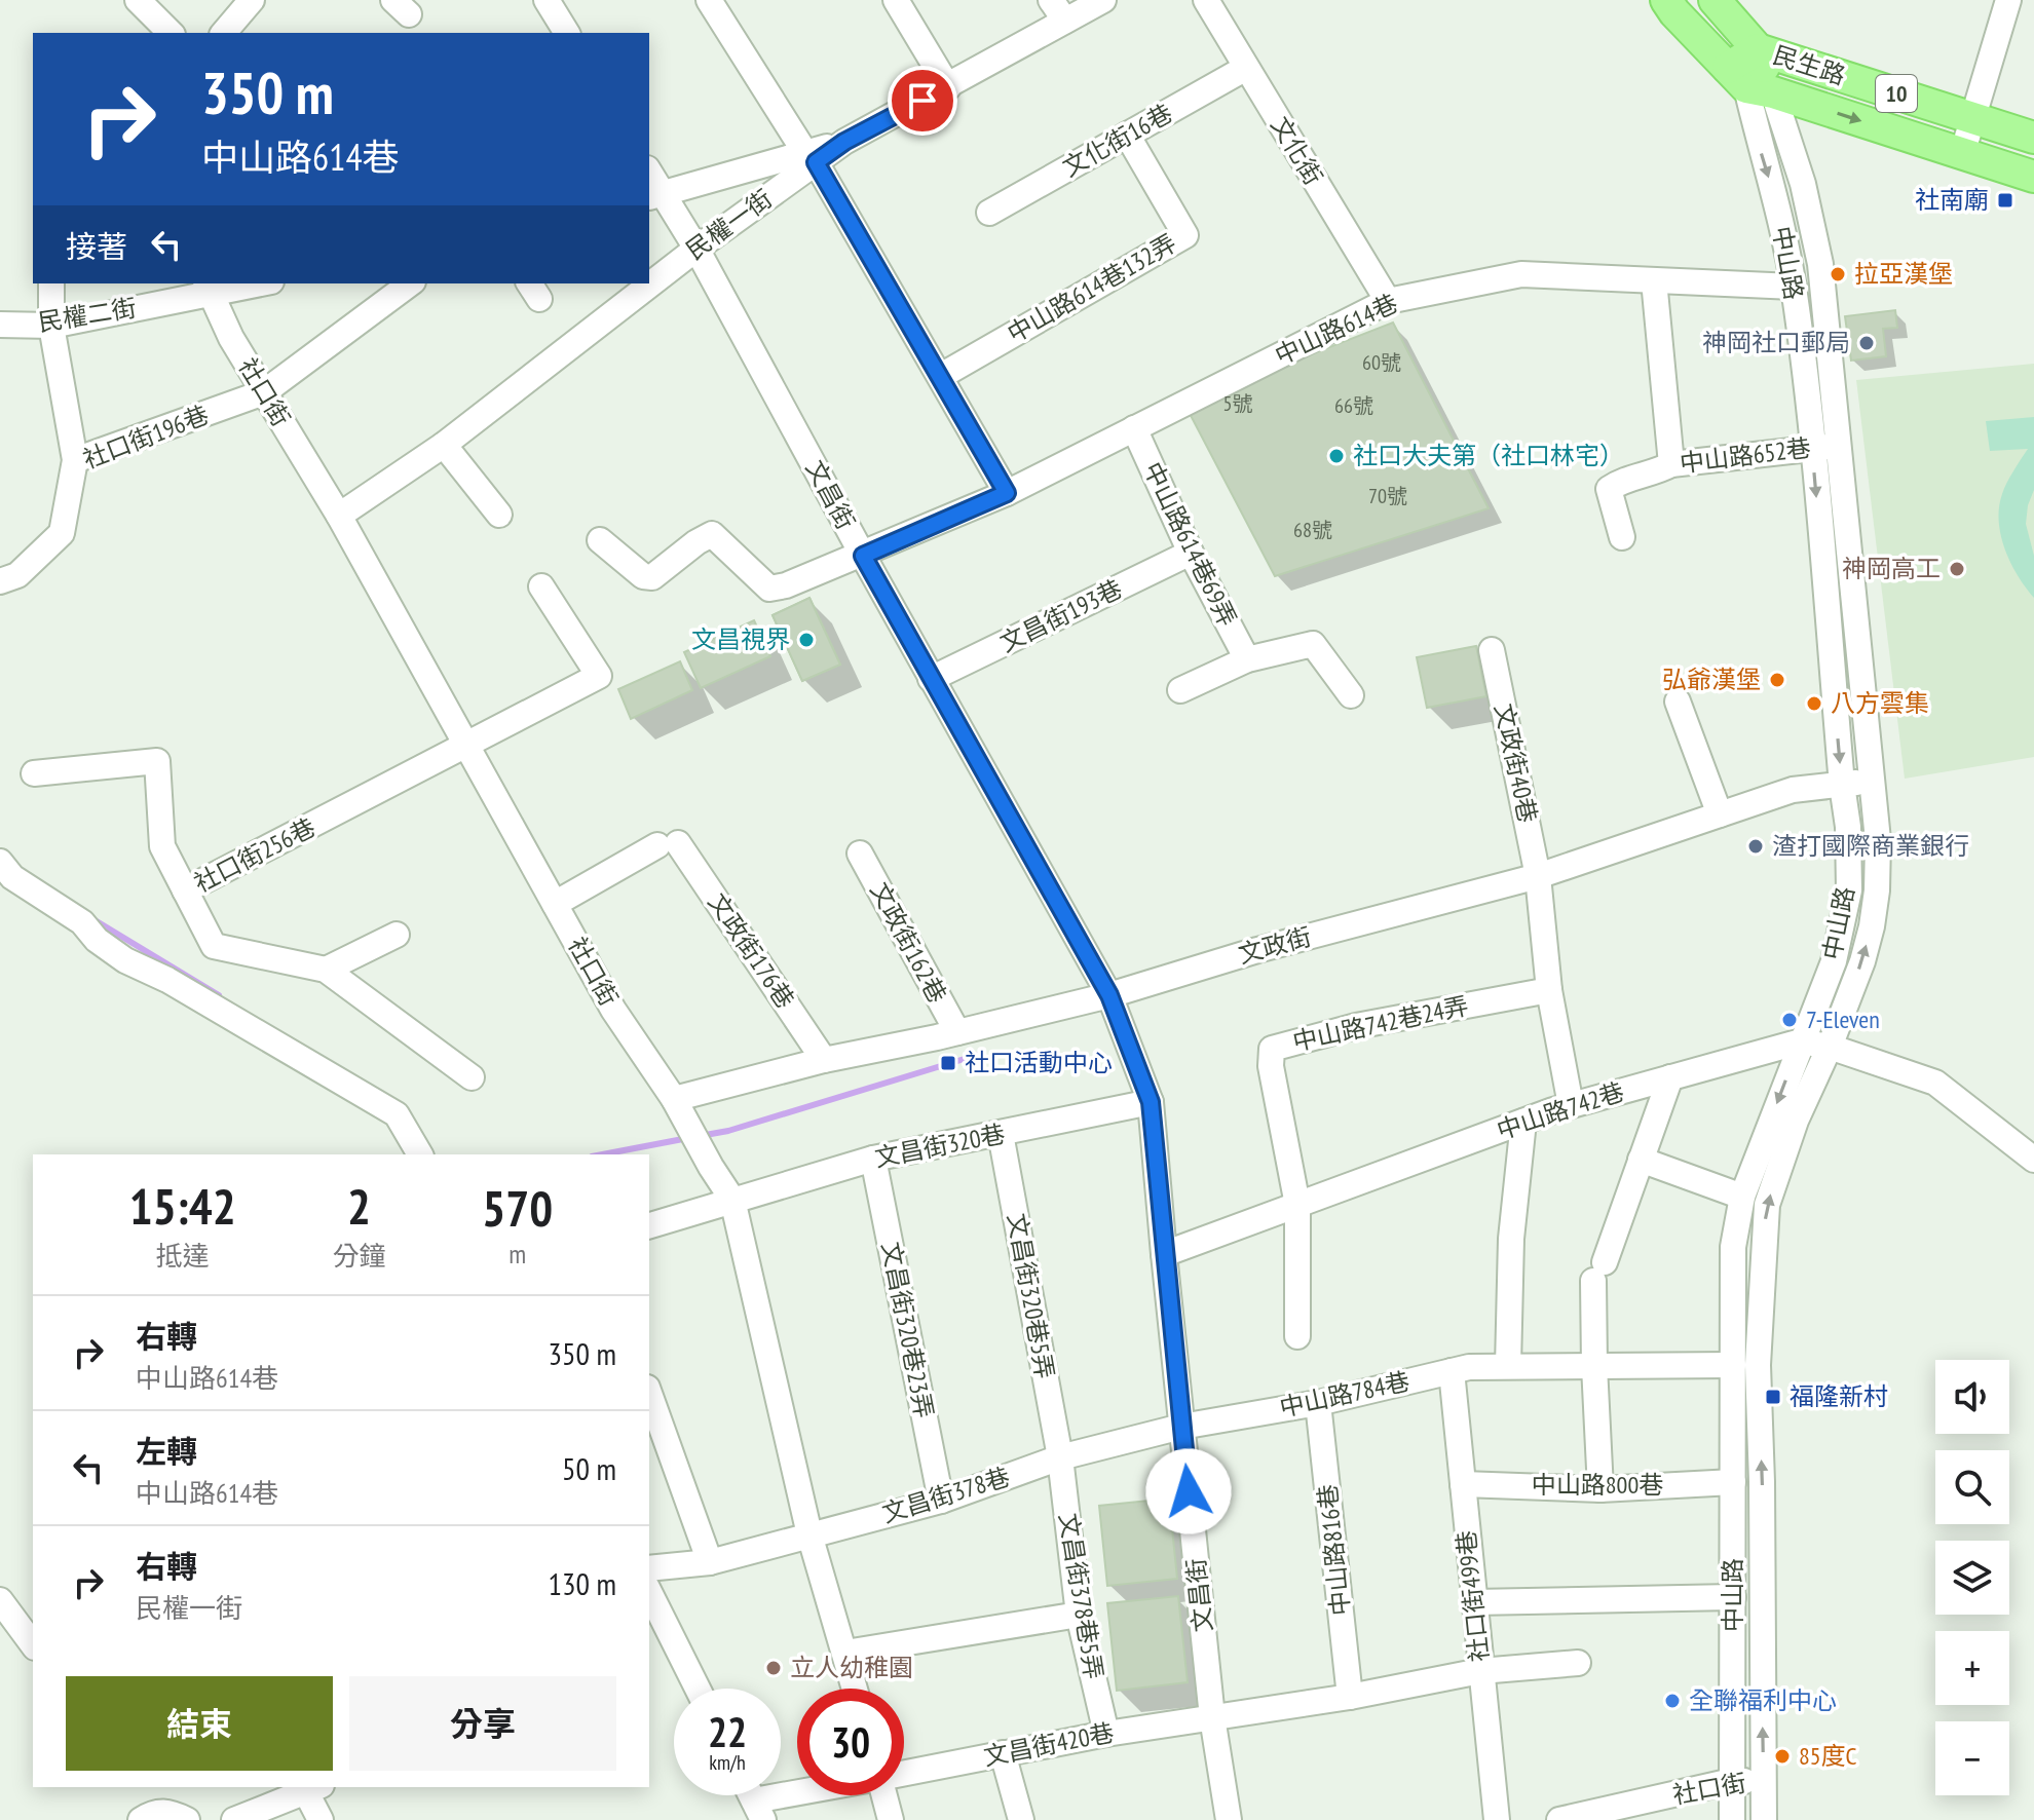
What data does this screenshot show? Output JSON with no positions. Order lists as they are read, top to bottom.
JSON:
{
  "streets": {
    "main road": ["民生路", "10", "中山路"],
    "street": [
      "文化街16巷",
      "文化街",
      "民權一街",
      "中山路614巷132弄",
      "民權二街",
      "中山路614巷",
      "社口街",
      "社口街196巷",
      "中山路652巷",
      "文昌街",
      "中山路614巷69弄",
      "文昌街193巷",
      "文政街40巷",
      "社口街256巷",
      "文政街162巷",
      "文政街",
      "文政街176巷",
      "中山路742巷24弄",
      "中山路742巷",
      "文昌街320巷",
      "文昌街320巷5弄",
      "文昌街320巷23弄",
      "中山路784巷",
      "中山路800巷",
      "文昌街378巷",
      "中山路816巷",
      "文昌街378巷5弄",
      "社口街499巷",
      "文昌街420巷"
    ]
  },
  "crossings": [
    ["民生路", "中山路"],
    ["文化街16巷", "文化街"],
    ["文化街16巷", "中山路614巷132弄"],
    ["文化街", "中山路614巷"],
    ["民權一街", "社口街"],
    ["民權一街", "文昌街"],
    ["中山路", "中山路614巷"],
    ["中山路", "社口街"],
    ["中山路", "中山路652巷"],
    ["中山路", "文政街"],
    ["中山路", "中山路742巷"],
    ["中山路", "中山路784巷"],
    ["中山路", "中山路800巷"],
    ["民權二街", "社口街"],
    ["中山路614巷", "文昌街"],
    ["中山路614巷", "中山路614巷69弄"],
    ["社口街", "社口街196巷"],
    ["社口街", "社口街256巷"],
    ["社口街", "文政街"],
    ["社口街", "文政街176巷"],
    ["社口街", "文昌街320巷"],
    ["社口街", "文昌街378巷"],
    ["文昌街", "文昌街193巷"],
    ["文昌街", "文政街"],
    ["文昌街", "中山路742巷"],
    ["文昌街", "文昌街320巷"],
    ["文昌街", "中山路784巷"],
    ["文昌街", "文昌街378巷"],
    ["文昌街", "文昌街420巷"],
    ["中山路614巷69弄", "文昌街193巷"],
    ["文政街40巷", "文政街"],
    ["文政街40巷", "中山路742巷24弄"],
    ["文政街40巷", "中山路742巷"],
    ["文政街162巷", "文政街"],
    ["文政街", "文政街176巷"],
    ["中山路742巷24弄", "中山路742巷"],
    ["文昌街320巷", "文昌街320巷5弄"],
    ["文昌街320巷", "文昌街320巷23弄"],
    ["文昌街320巷5弄", "文昌街378巷"],
    ["文昌街320巷5弄", "文昌街378巷5弄"],
    ["文昌街320巷23弄", "文昌街378巷"],
    ["中山路784巷", "文昌街378巷"],
    ["中山路784巷", "中山路816巷"],
    ["中山路784巷", "社口街499巷"],
    ["中山路800巷", "社口街499巷"],
    ["文昌街378巷", "文昌街378巷5弄"],
    ["文昌街378巷5弄", "文昌街420巷"]
  ],
  "places": {
    "transit": ["社南廟", "社口活動中心", "福隆新村"],
    "other": [
      "拉亞漢堡",
      "神岡社口郵局",
      "社口大夫第（社口林宅）",
      "神岡高工",
      "文昌視界",
      "弘爺漢堡",
      "八方雲集",
      "渣打國際商業銀行",
      "7-Eleven",
      "立人幼稚園",
      "全聯福利中心",
      "85度C"
    ]
  },
  "house_numbers": [
    "60號",
    "5號",
    "66號",
    "70號",
    "68號"
  ],
  "page": {
    "turn": ["350 m", "中山路614巷"],
    "then": "接著",
    "eta": [
      "15:42",
      "抵達",
      "2",
      "分鐘",
      "570",
      "m"
    ],
    "list": [
      {
        "name": "右轉",
        "note": "中山路614巷",
        "value": "350 m"
      },
      {
        "name": "左轉",
        "note": "中山路614巷",
        "value": "50 m"
      },
      {
        "name": "右轉",
        "note": "民權一街",
        "value": "130 m"
      }
    ],
    "map_buttons": ["+", "−"],
    "buttons": ["結束", "分享"],
    "speed": "22 km/h",
    "limit": "30"
  }
}
